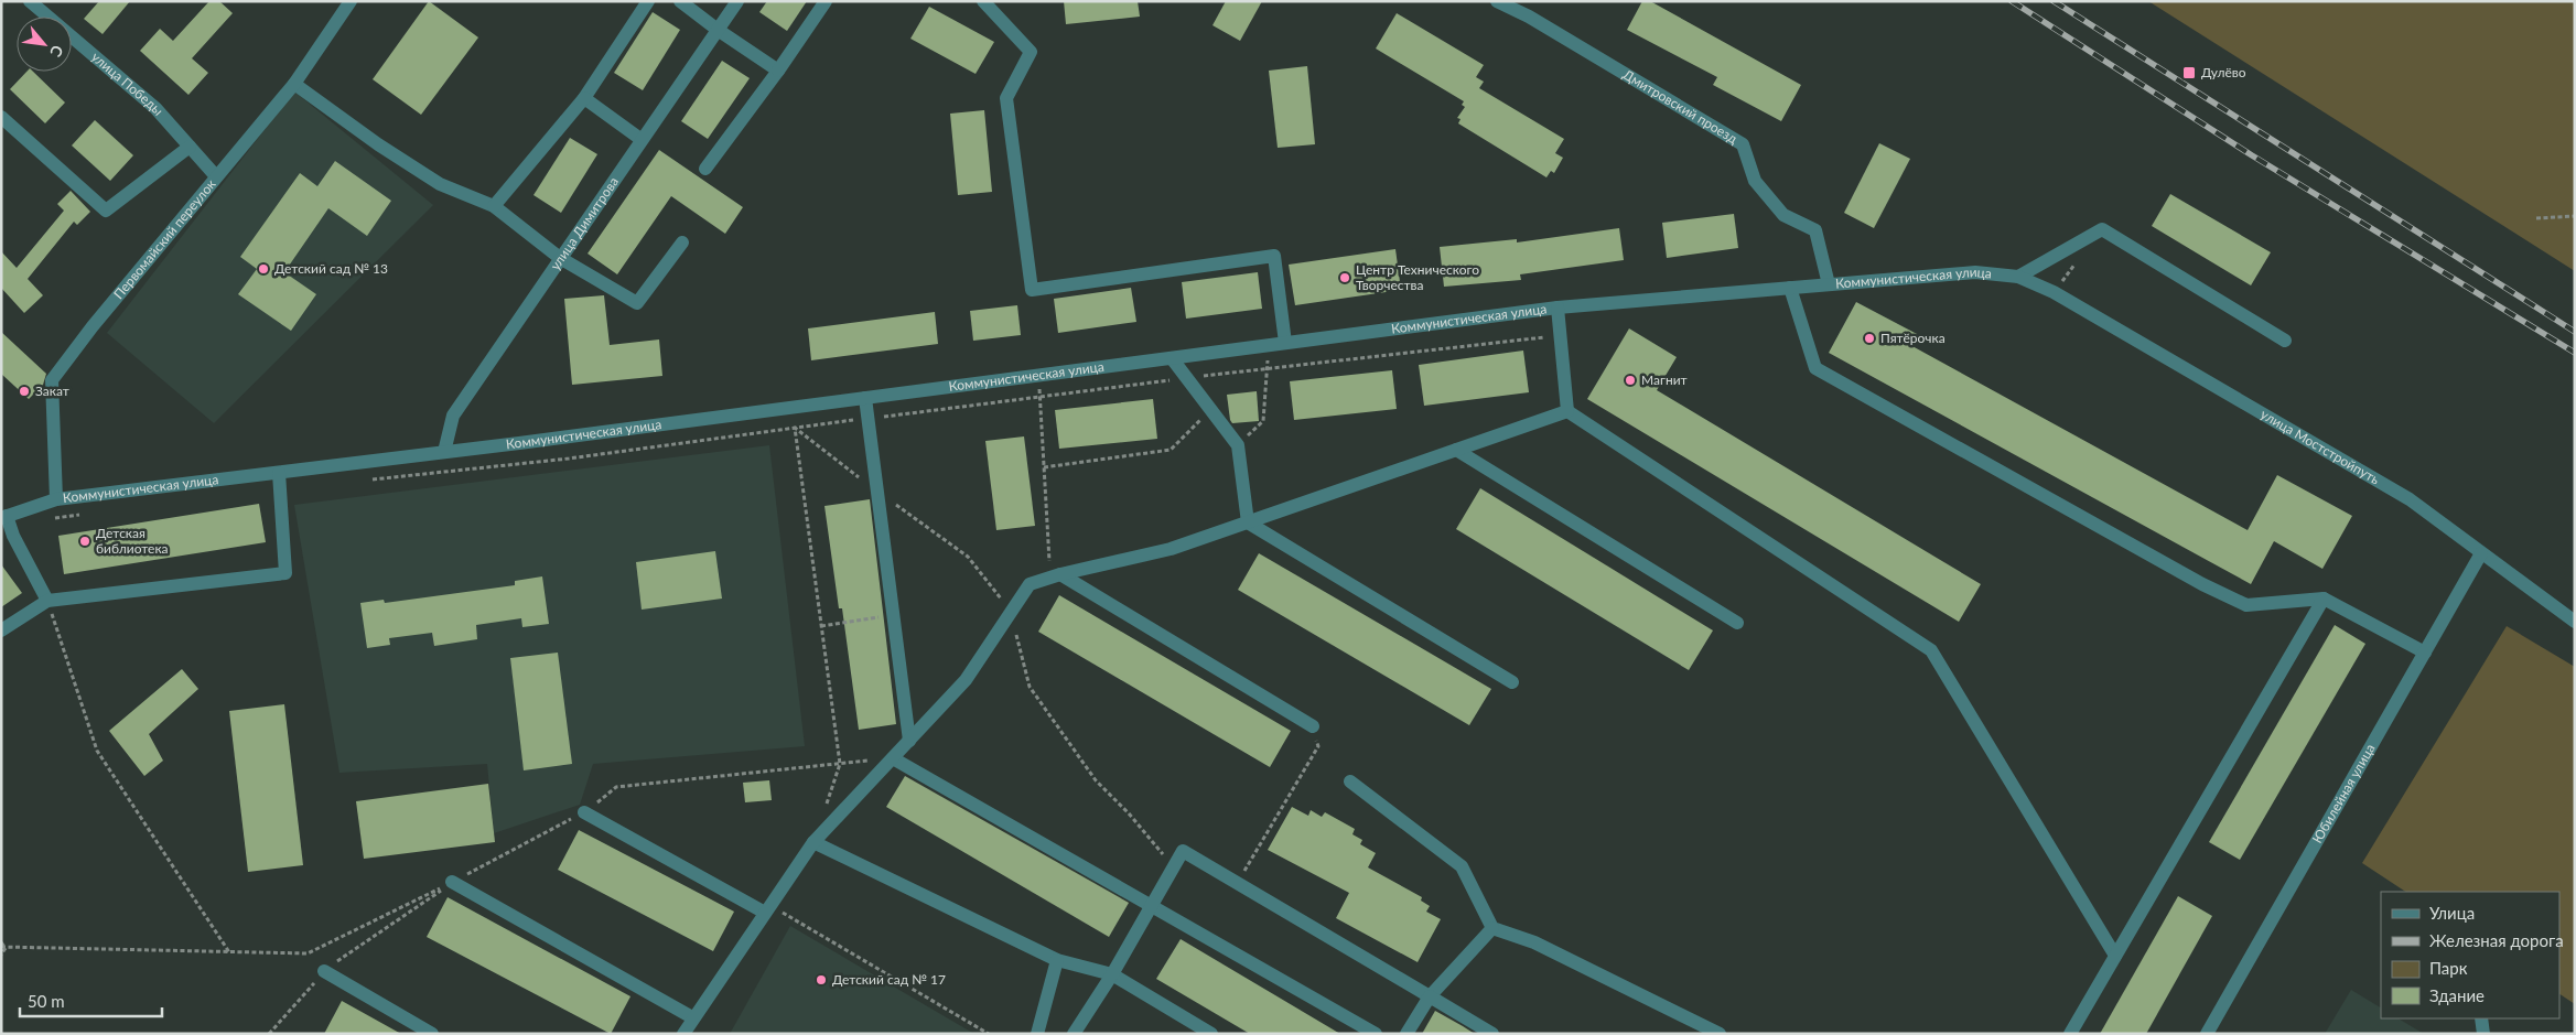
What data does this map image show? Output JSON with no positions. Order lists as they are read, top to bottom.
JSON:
{
  "streets": {
    "street": [
      "улица Победы",
      "Дмитровский проезд",
      "улица Димитрова",
      "Первомайский переулок",
      "Коммунистическая улица",
      "улица Мостстройпуть",
      "Юбилейная улица"
    ]
  },
  "crossings": [
    ["улица Победы", "Первомайский переулок"],
    ["Дмитровский проезд", "Коммунистическая улица"],
    ["улица Димитрова", "Коммунистическая улица"],
    ["Первомайский переулок", "Коммунистическая улица"],
    ["Коммунистическая улица", "улица Мостстройпуть"],
    ["улица Мостстройпуть", "Юбилейная улица"]
  ],
  "places": {
    "transit": ["Дулёво"],
    "other": [
      "Детский сад № 13",
      "Центр Технического Творчества",
      "Пятёрочка",
      "Магнит",
      "Закат",
      "Детская библиотека",
      "Детский сад № 17"
    ]
  },
  "legend": [
    "Улица",
    "Железная дорога",
    "Парк",
    "Здание"
  ],
  "scale_bar": "50 m",
  "north": "bottom right"
}
